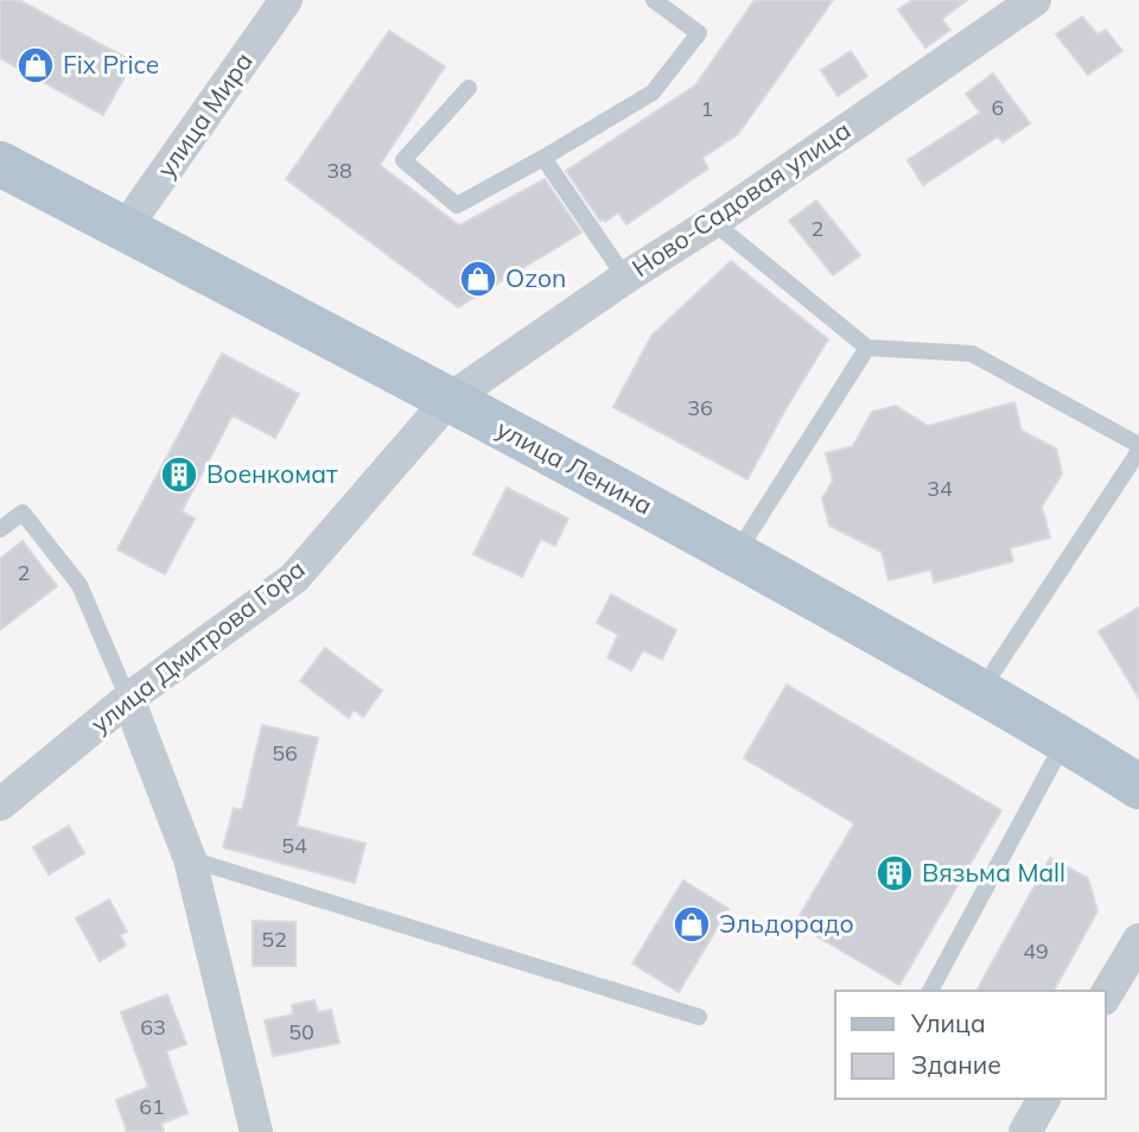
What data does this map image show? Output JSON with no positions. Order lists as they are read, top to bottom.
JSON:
{
  "streets": {
    "main road": ["улица Ленина"],
    "street": ["улица Мира", "Ново-Садовая улица", "улица Дмитрова Гора"]
  },
  "crossings": [
    ["улица Мира", "улица Ленина"],
    ["Ново-Садовая улица", "улица Ленина"],
    ["Ново-Садовая улица", "улица Дмитрова Гора"],
    ["улица Ленина", "улица Дмитрова Гора"]
  ],
  "places": {
    "shop": ["Fix Price", "Ozon", "Эльдорадо"],
    "building": ["Военкомат", "Вязьма Mall"]
  },
  "house_numbers": [
    "6",
    "1",
    "38",
    "2",
    "36",
    "34",
    "2",
    "56",
    "54",
    "52",
    "49",
    "63",
    "50",
    "61"
  ],
  "legend": ["Улица", "Здание"]
}
